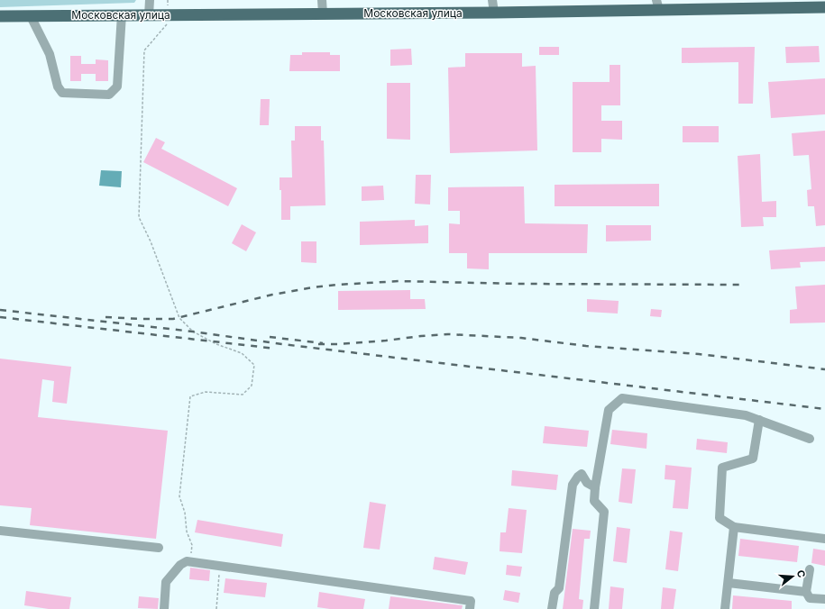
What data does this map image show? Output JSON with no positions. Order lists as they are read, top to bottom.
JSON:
{
  "streets": {
    "main road": ["Московская улица"]
  },
  "north": "right"
}
